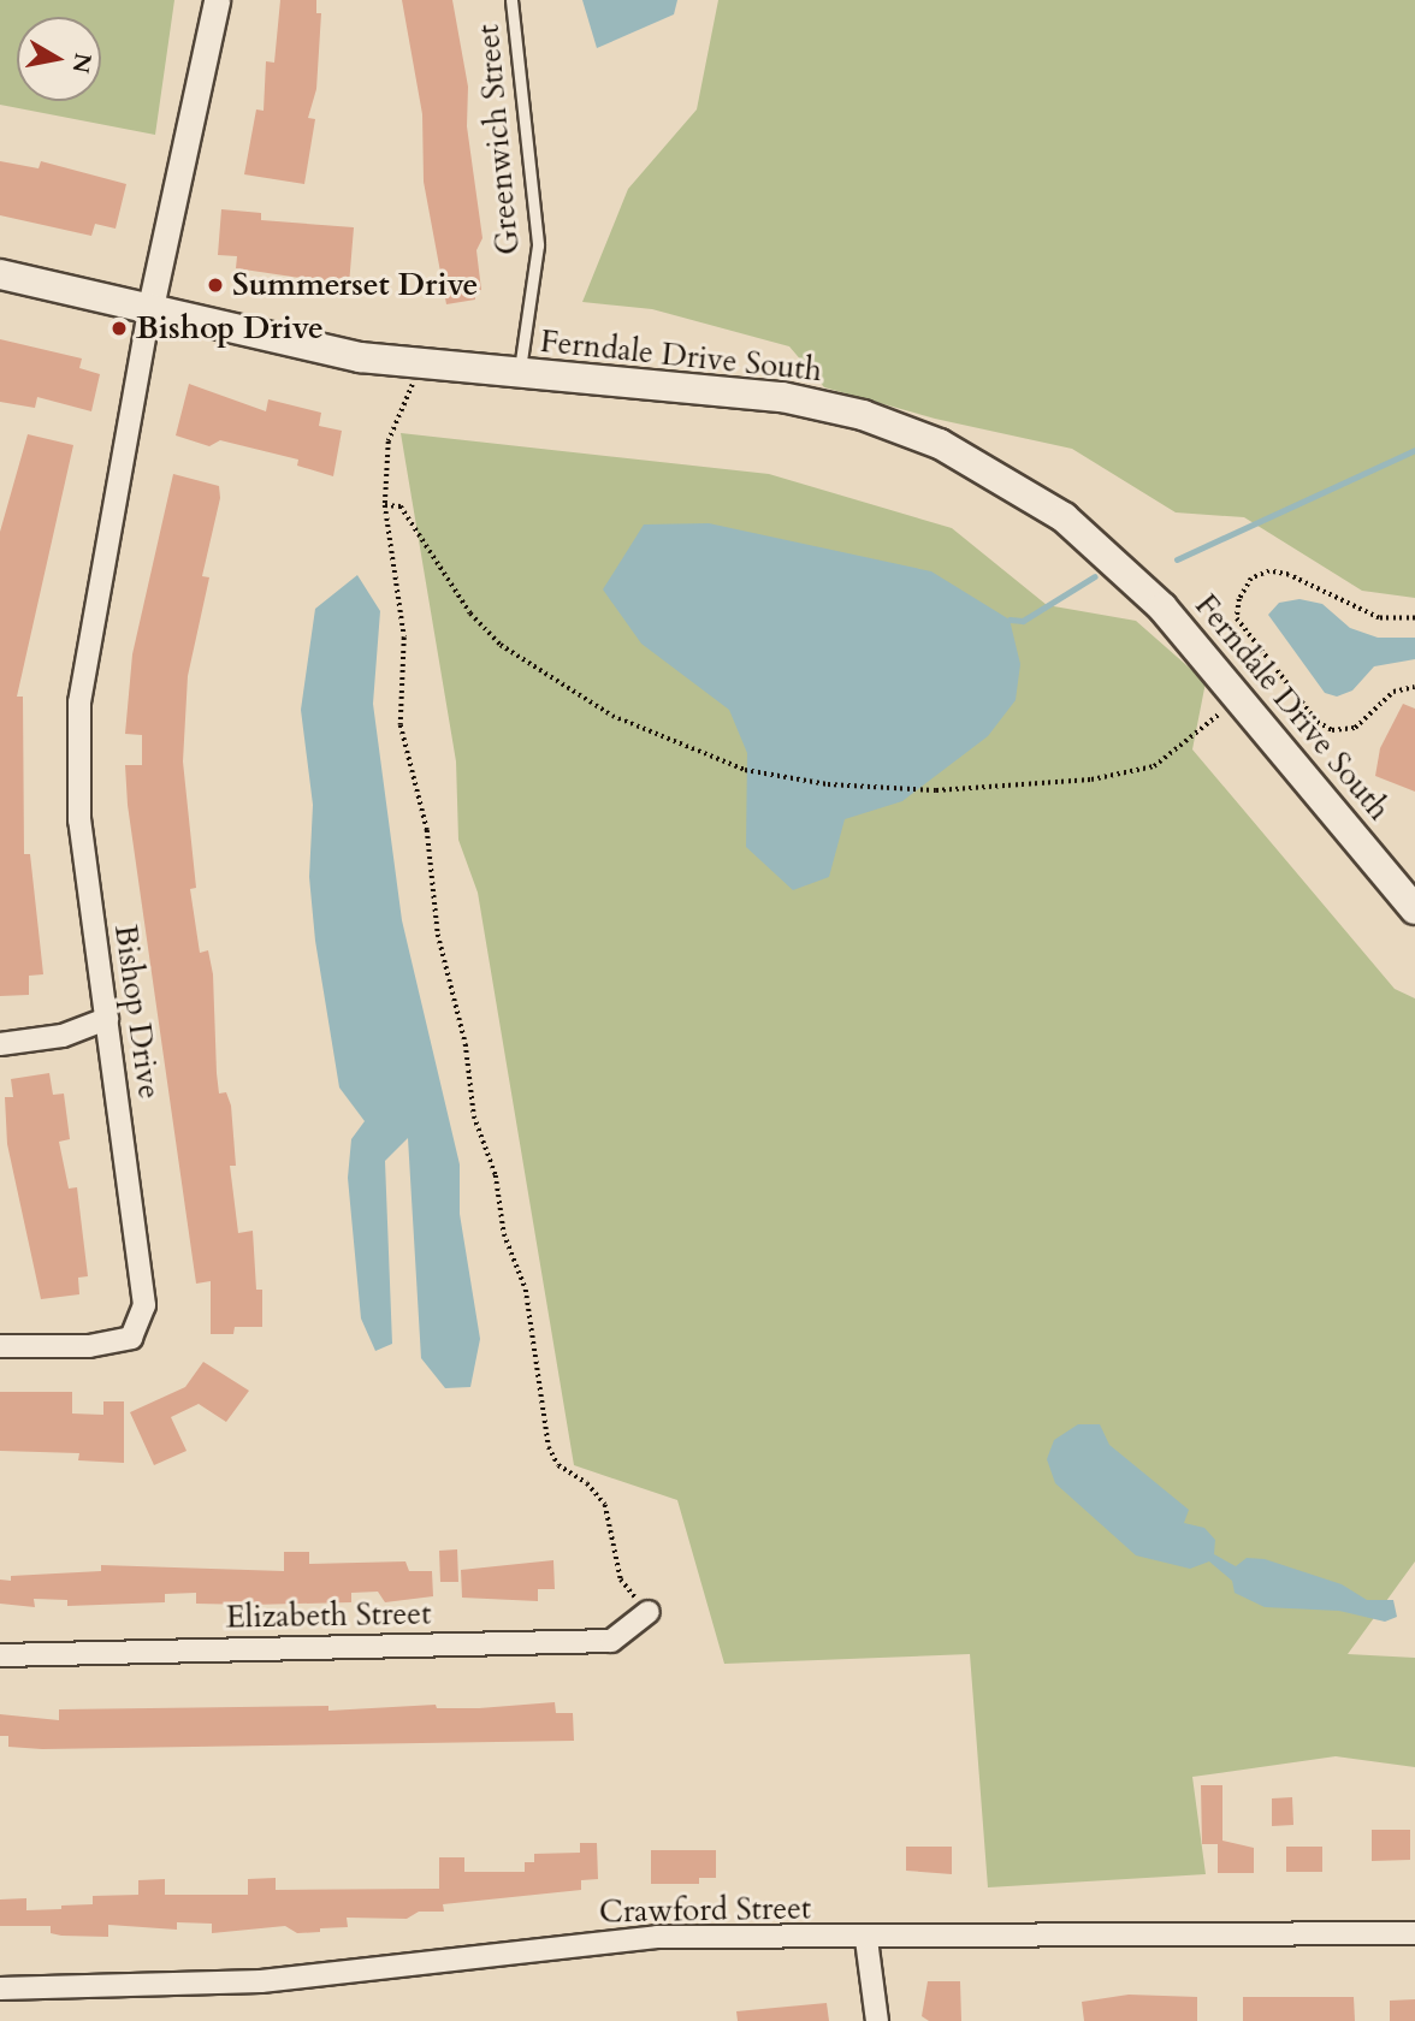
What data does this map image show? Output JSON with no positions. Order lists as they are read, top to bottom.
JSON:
{
  "streets": {
    "main road": ["Ferndale Drive South"],
    "street": ["Bishop Drive", "Elizabeth Street", "Crawford Street"],
    "lane": ["Greenwich Street"]
  },
  "crossings": [
    ["Greenwich Street", "Ferndale Drive South"],
    ["Ferndale Drive South", "Bishop Drive"]
  ],
  "places": ["Summerset Drive", "Bishop Drive"],
  "north": "right"
}
